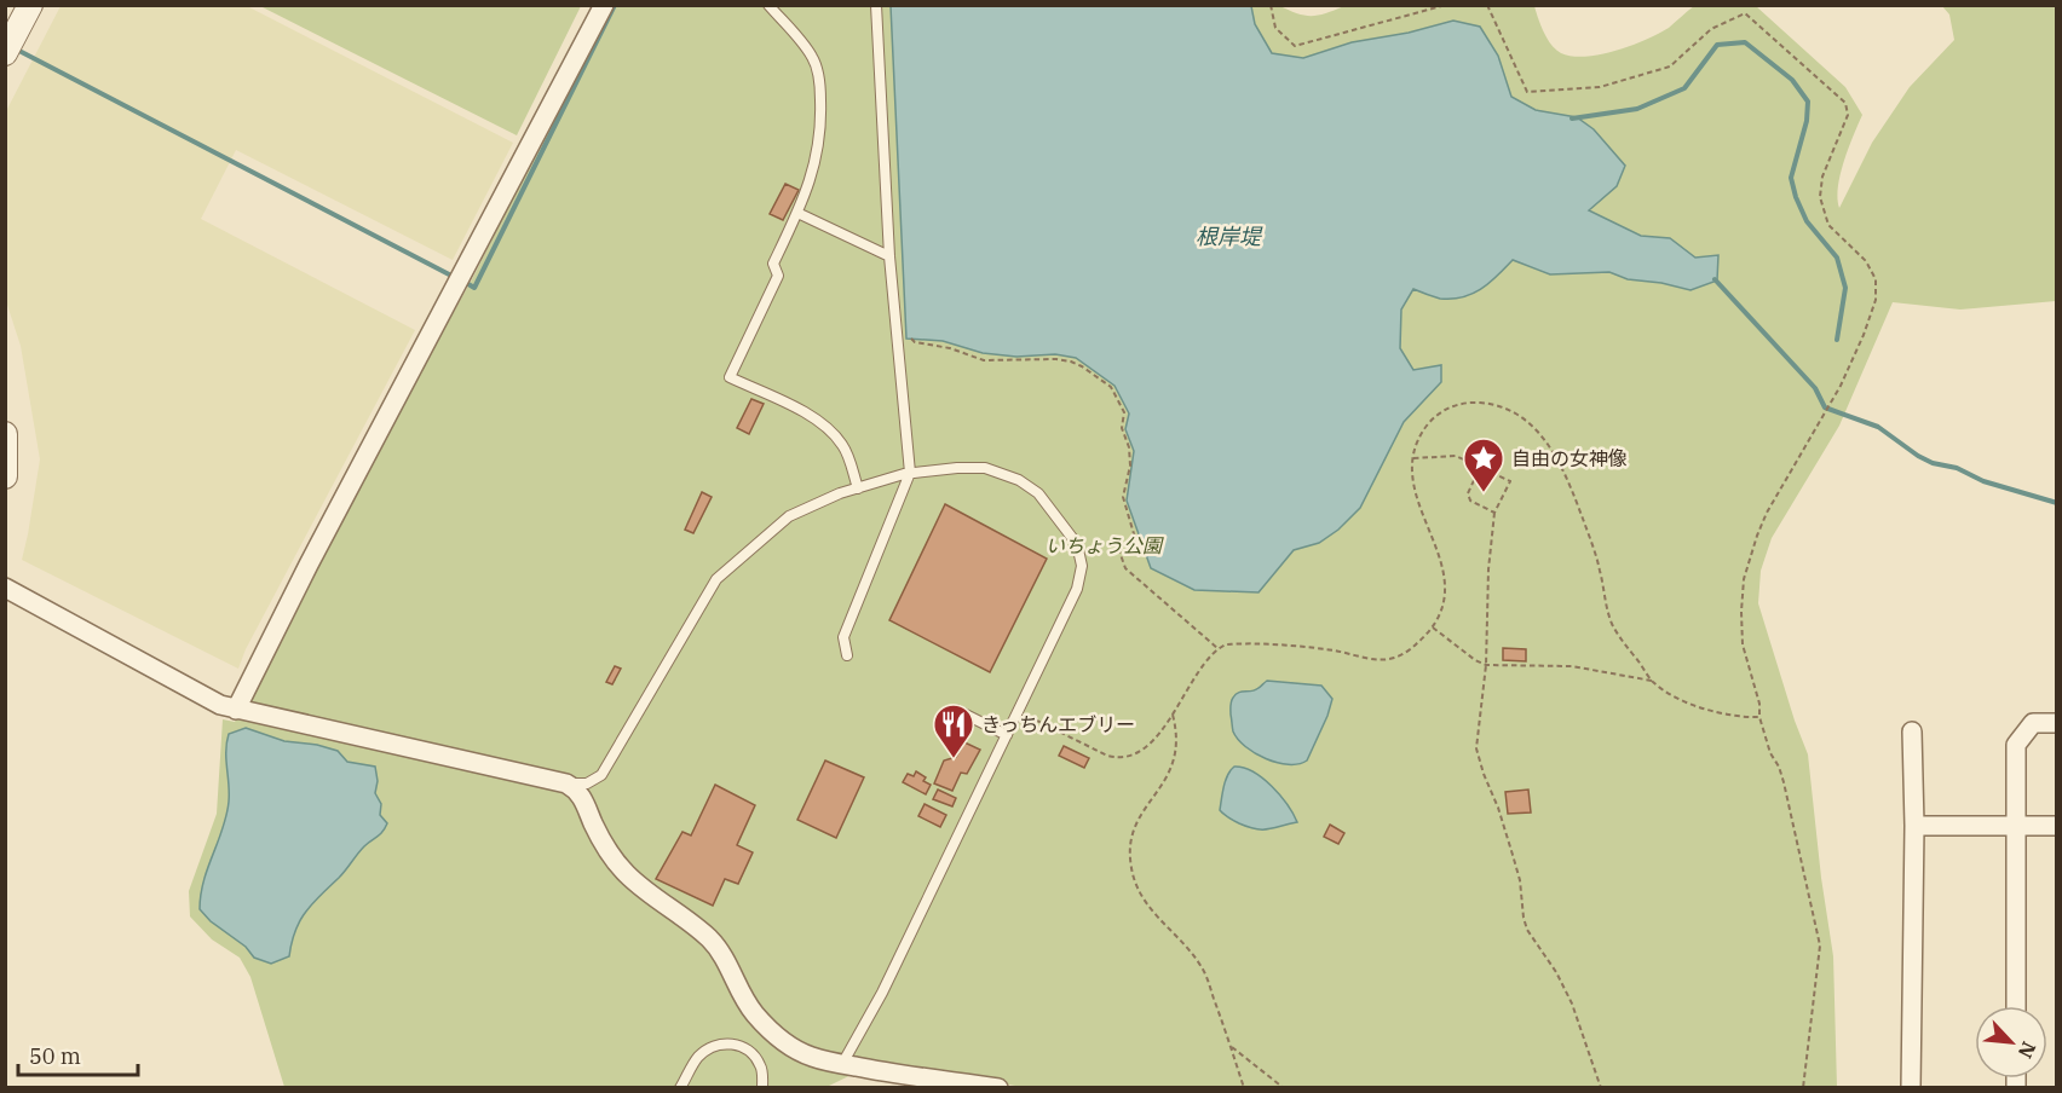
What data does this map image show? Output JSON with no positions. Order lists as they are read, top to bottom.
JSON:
{
  "water": ["根岸堤"],
  "parks": ["いちょう公園"],
  "places": {
    "place": ["自由の女神像"],
    "restaurant": ["きっちんエブリー"]
  },
  "scale_bar": "50 m",
  "north": "bottom right"
}
